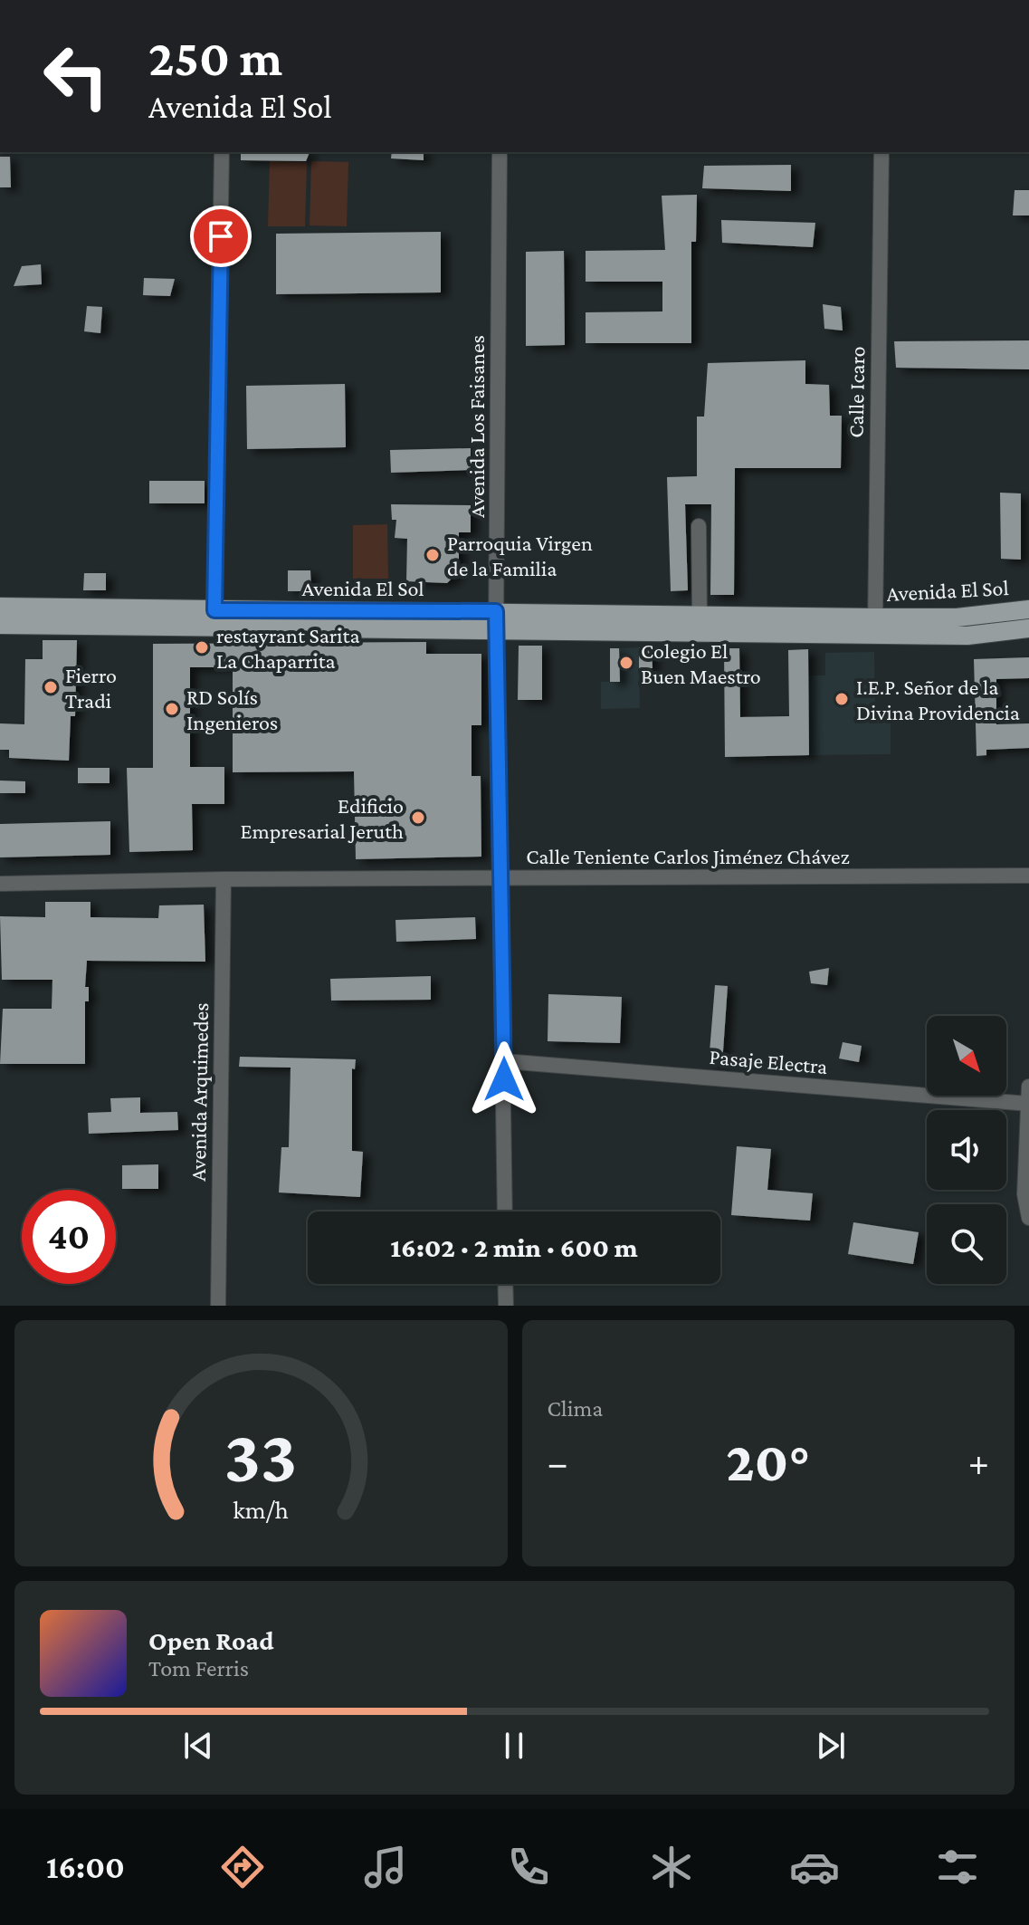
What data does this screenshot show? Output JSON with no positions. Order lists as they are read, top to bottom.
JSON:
{
  "streets": {
    "main road": ["Avenida El Sol"],
    "street": [
      "Calle Icaro",
      "Avenida Los Faisanes",
      "Calle Teniente Carlos Jiménez Chávez",
      "Pasaje Electra",
      "Avenida Arquimedes"
    ]
  },
  "crossings": [
    ["Calle Icaro", "Avenida El Sol"],
    ["Avenida Los Faisanes", "Avenida El Sol"],
    ["Avenida Los Faisanes", "Calle Teniente Carlos Jiménez Chávez"],
    ["Avenida Los Faisanes", "Pasaje Electra"],
    ["Calle Teniente Carlos Jiménez Chávez", "Avenida Arquimedes"]
  ],
  "places": [
    "Parroquia Virgen de la Familia",
    "restayrant Sarita La Chaparrita",
    "Colegio El Buen Maestro",
    "Fierro Tradi",
    "I.E.P. Señor de la Divina Providencia",
    "RD Solís Ingenieros",
    "Edificio Empresarial Jeruth"
  ],
  "north": "bottom right",
  "page": {
    "turn": ["250 m", "Avenida El Sol"],
    "limit": "40",
    "trip": "16:02 · 2 min · 600 m",
    "tile": "Clima",
    "heat": ["−", "20°", "+"],
    "song": ["Open Road", "Tom Ferris"],
    "tabs": "16:00",
    "gauge": ["33", "km/h"]
  }
}
